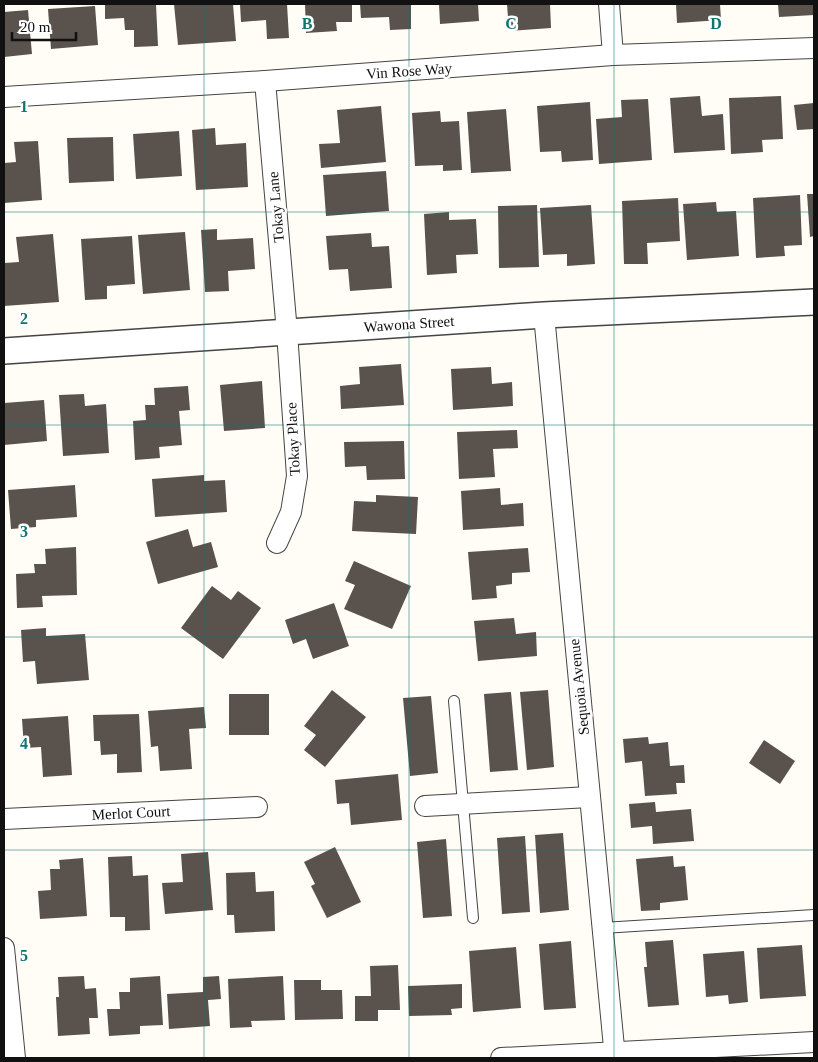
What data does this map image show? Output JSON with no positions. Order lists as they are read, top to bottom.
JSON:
{
  "streets": {
    "street": [
      "Vin Rose Way",
      "Tokay Lane",
      "Wawona Street",
      "Tokay Place",
      "Sequoia Avenue",
      "Merlot Court"
    ]
  },
  "crossings": [
    ["Vin Rose Way", "Tokay Lane"],
    ["Tokay Lane", "Wawona Street"],
    ["Tokay Lane", "Tokay Place"],
    ["Wawona Street", "Tokay Place"],
    ["Wawona Street", "Sequoia Avenue"]
  ],
  "scale_bar": "20 m",
  "grid": {
    "columns": ["B", "C", "D"],
    "rows": [
      "1",
      "2",
      "3",
      "4",
      "5"
    ]
  }
}
